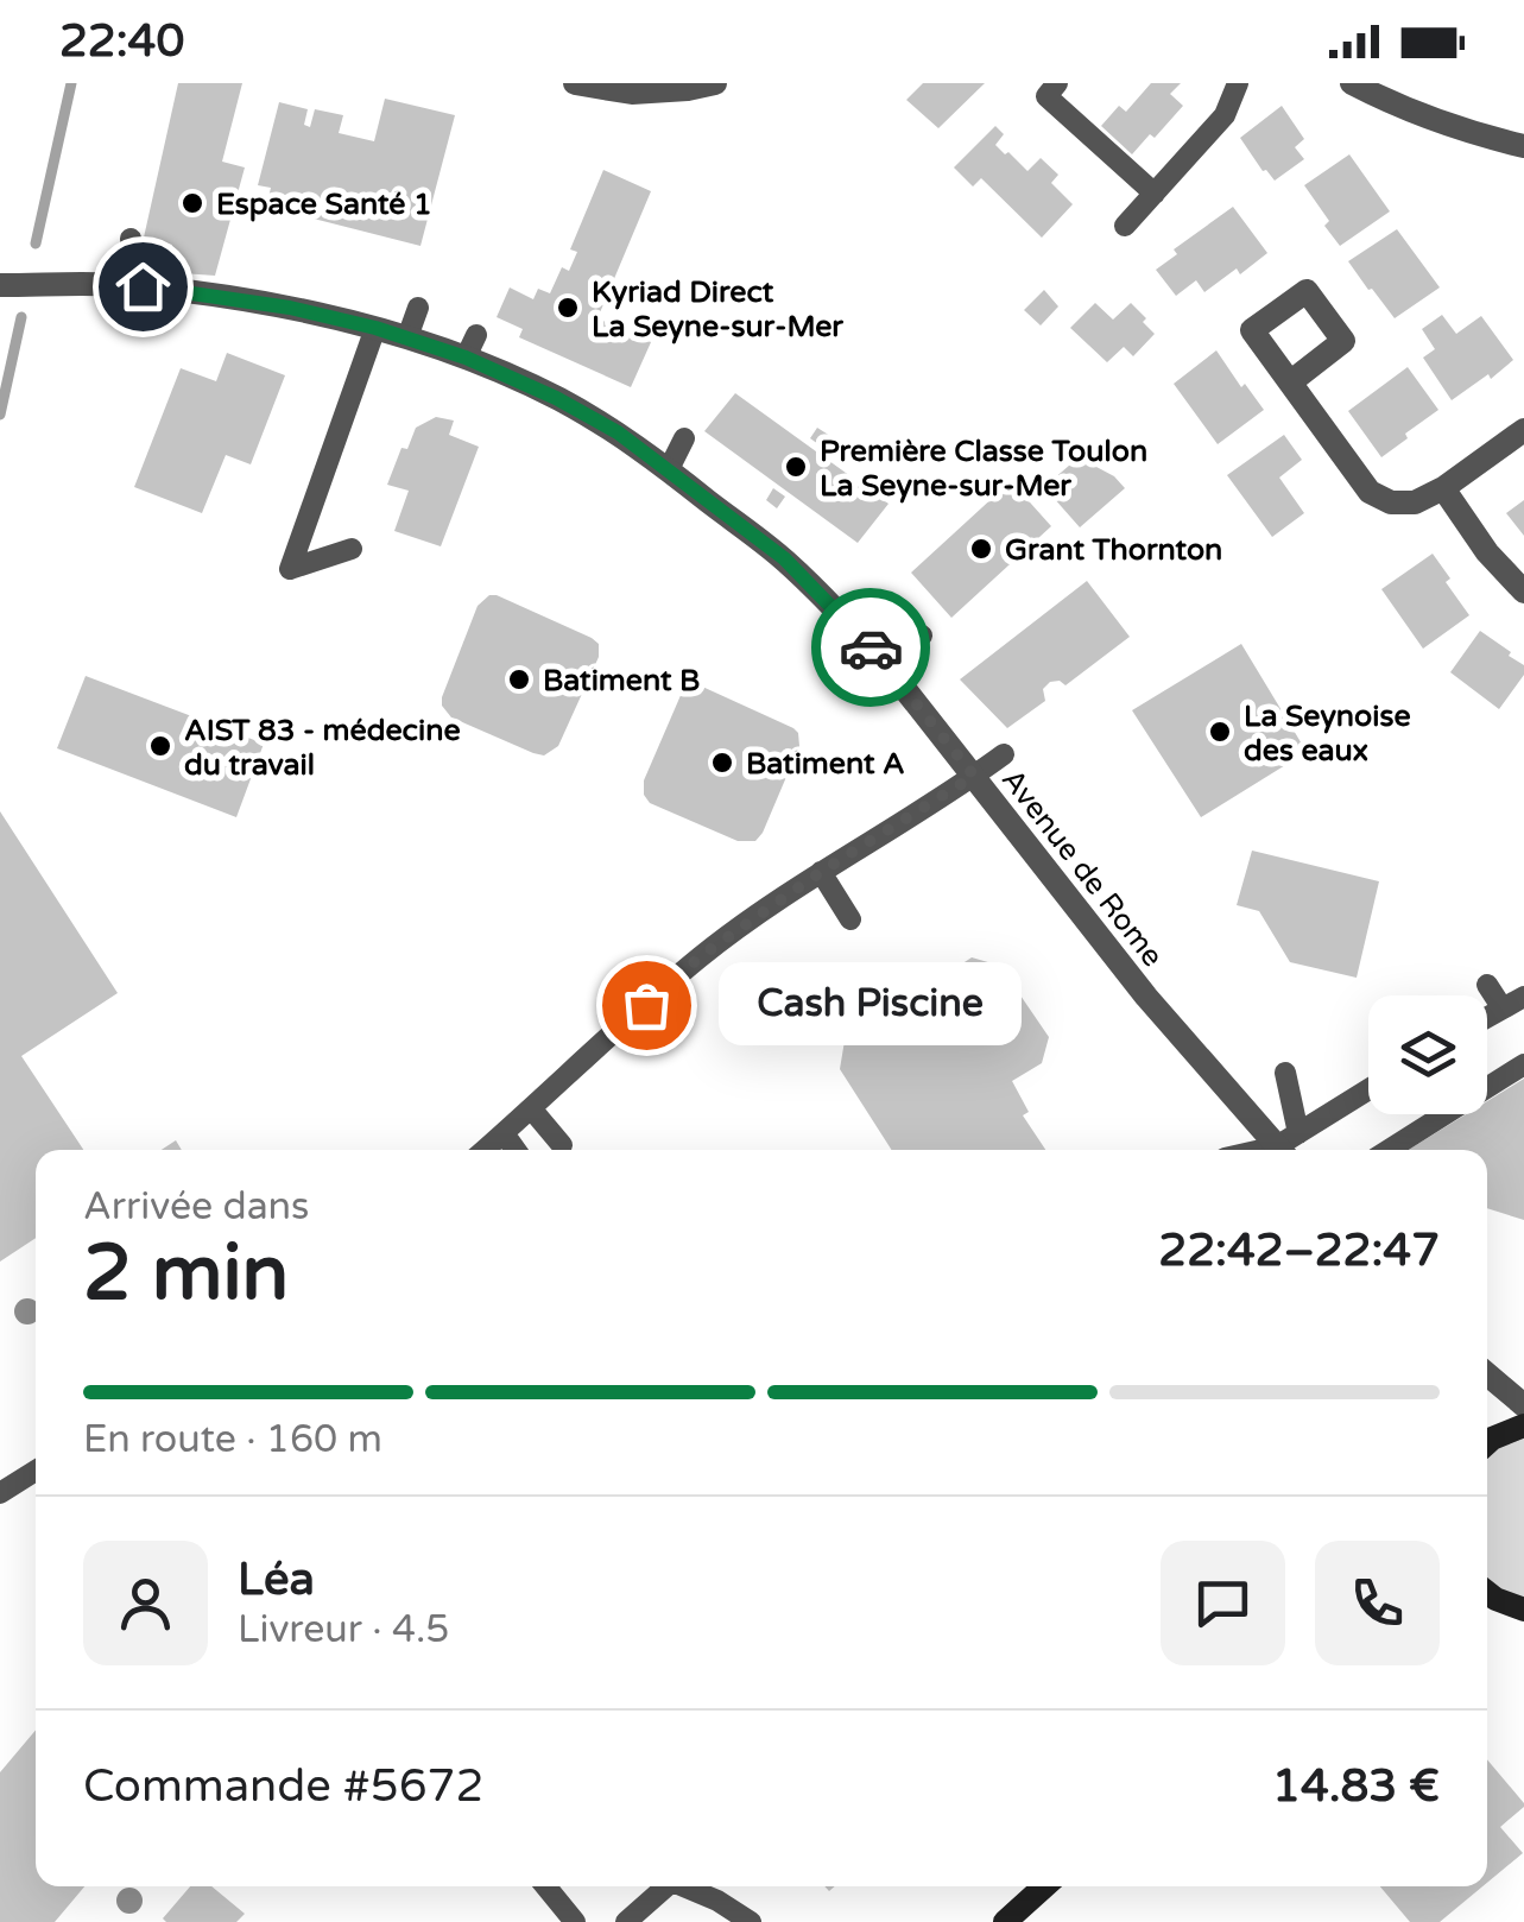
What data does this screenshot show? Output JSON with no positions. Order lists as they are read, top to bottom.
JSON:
{
  "streets": {
    "street": ["Avenue de Rome"]
  },
  "places": [
    "Espace Santé 1",
    "Kyriad Direct La Seyne-sur-Mer",
    "Première Classe Toulon La Seyne-sur-Mer",
    "Grant Thornton",
    "Batiment B",
    "La Seynoise des eaux",
    "AIST 83 - médecine du travail",
    "Batiment A",
    "Cash Piscine"
  ],
  "page": {
    "status": "22:40",
    "bubble": "Cash Piscine",
    "heading": ["2 min", "Arrivée dans", "22:42–22:47"],
    "panel": [
      "Léa",
      "Livreur · 4.5",
      "Commande #5672",
      "14.83 €"
    ],
    "bar": "En route · 160 m"
  }
}
